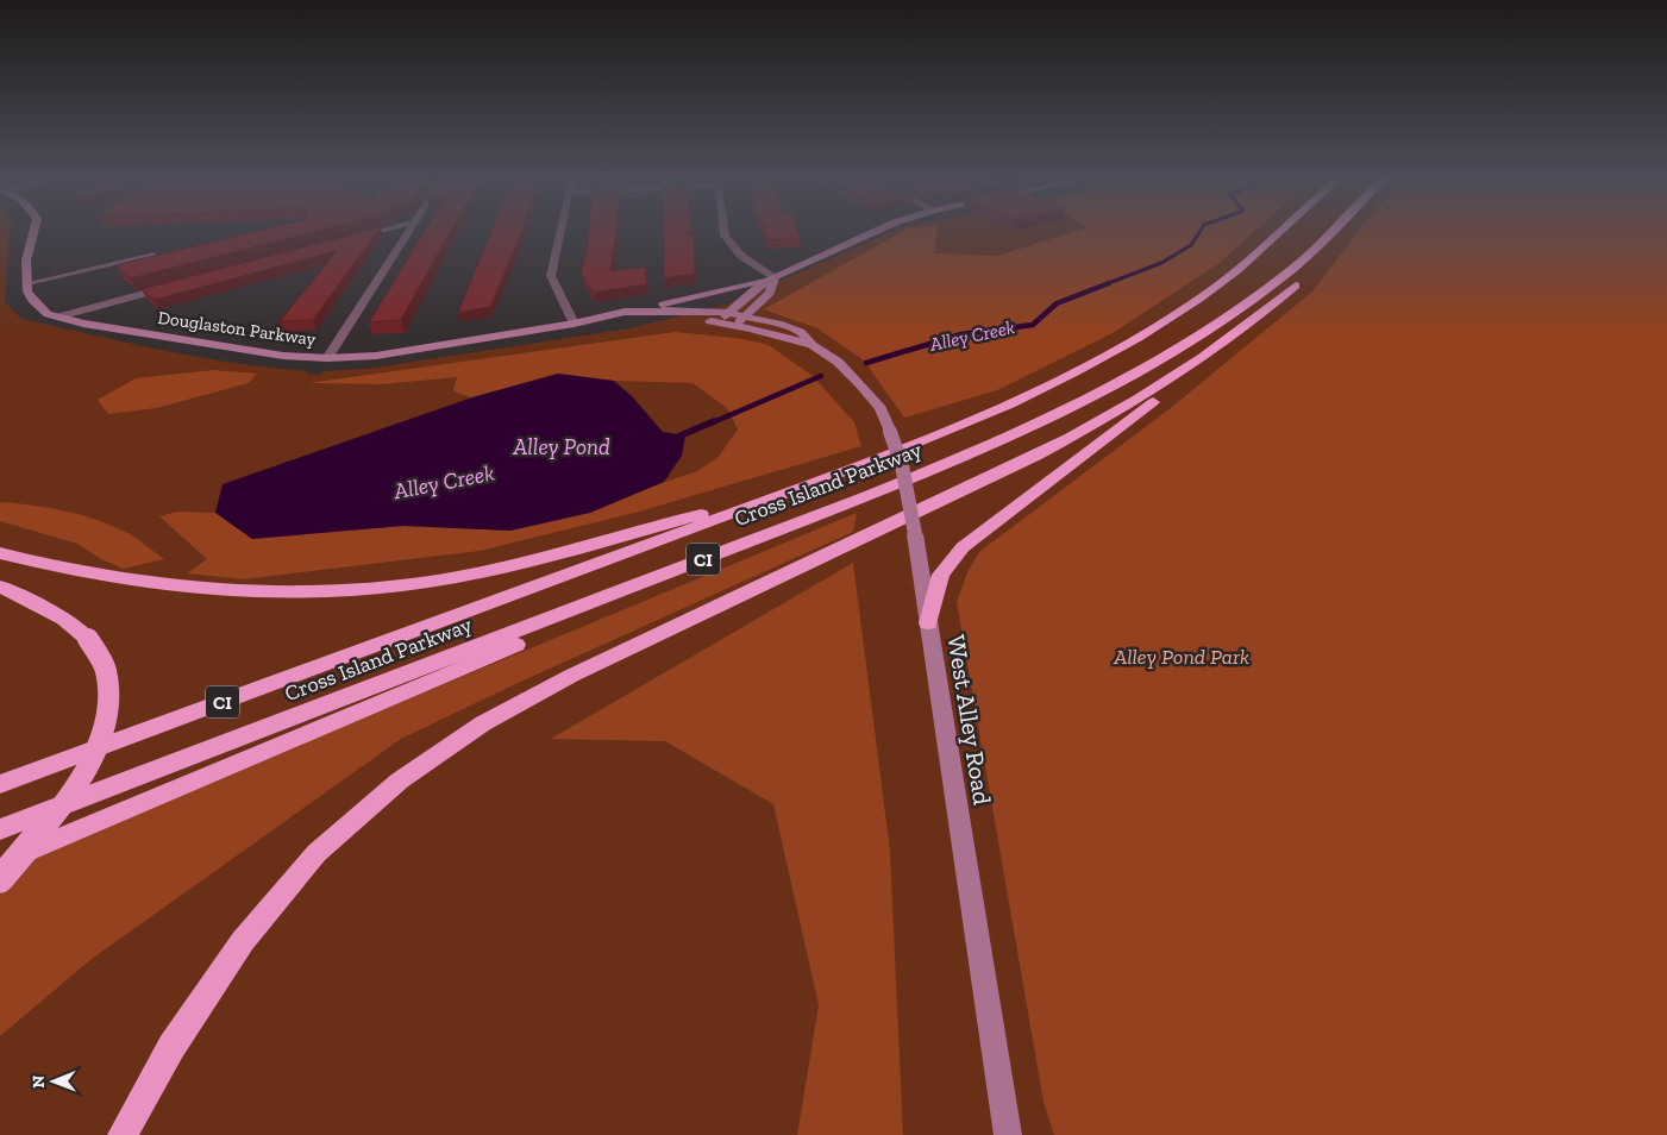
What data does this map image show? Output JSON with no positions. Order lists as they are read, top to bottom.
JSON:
{
  "streets": {
    "highway": ["Cross Island Parkway", "CI"],
    "main road": ["Douglaston Parkway", "West Alley Road"]
  },
  "crossings": [
    ["Douglaston Parkway", "West Alley Road"]
  ],
  "water": ["Alley Creek", "Alley Pond"],
  "parks": ["Alley Pond Park"],
  "north": "left"
}
